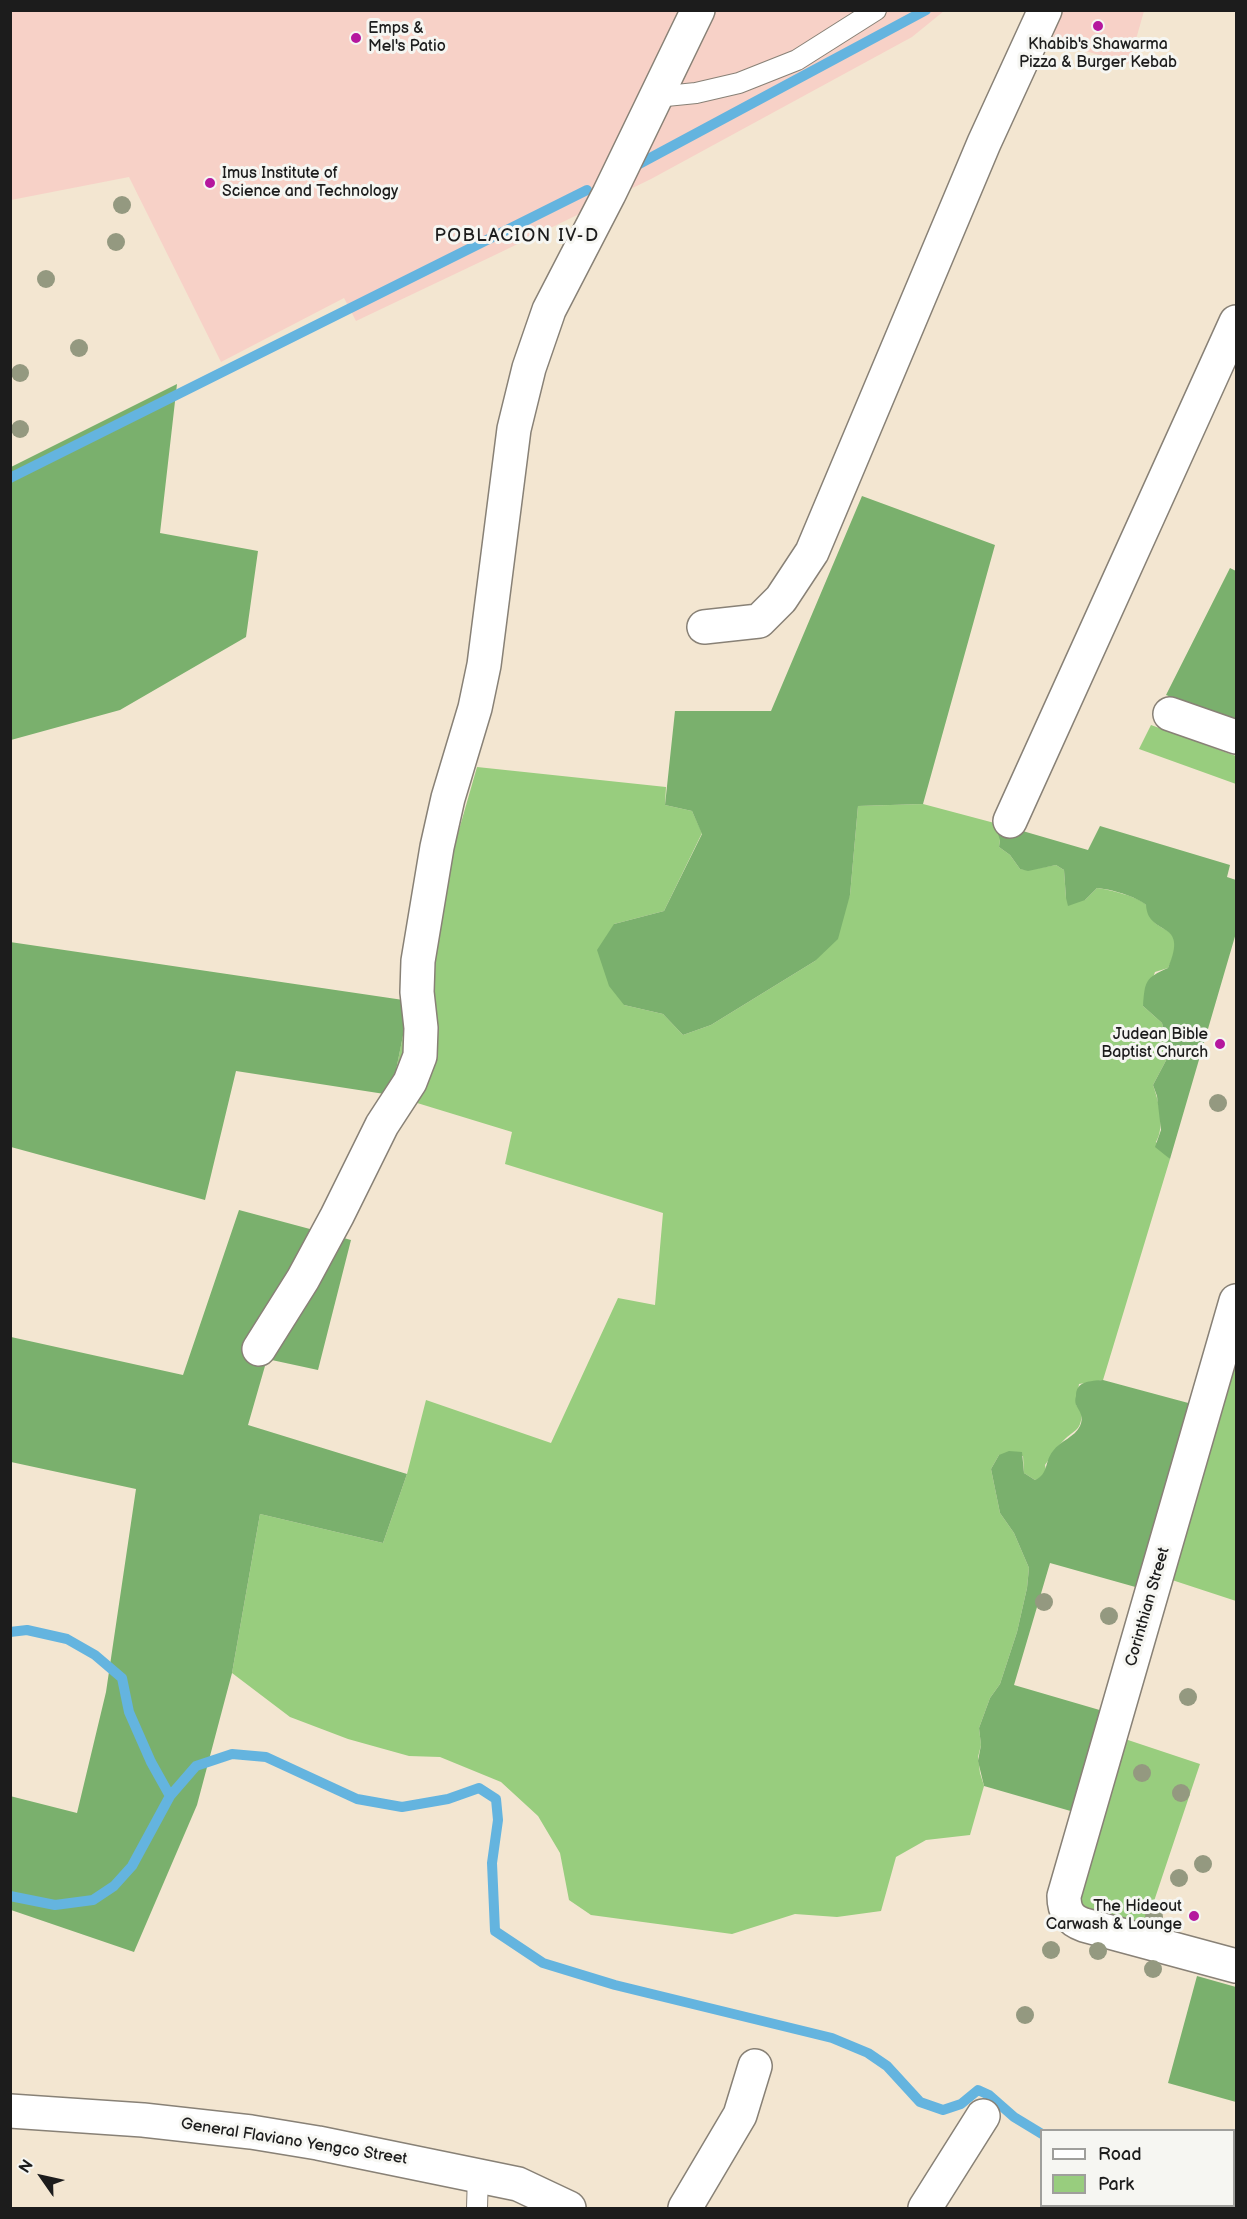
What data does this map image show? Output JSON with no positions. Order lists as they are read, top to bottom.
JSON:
{
  "streets": {
    "street": ["Corinthian Street", "General Flaviano Yengco Street"]
  },
  "districts": ["POBLACION IV-D"],
  "places": [
    "Khabib's Shawarma Pizza & Burger Kebab",
    "Emps & Mel's Patio",
    "Imus Institute of Science and Technology",
    "Judean Bible Baptist Church",
    "The Hideout Carwash & Lounge"
  ],
  "legend": ["Road", "Park"],
  "north": "top left"
}
